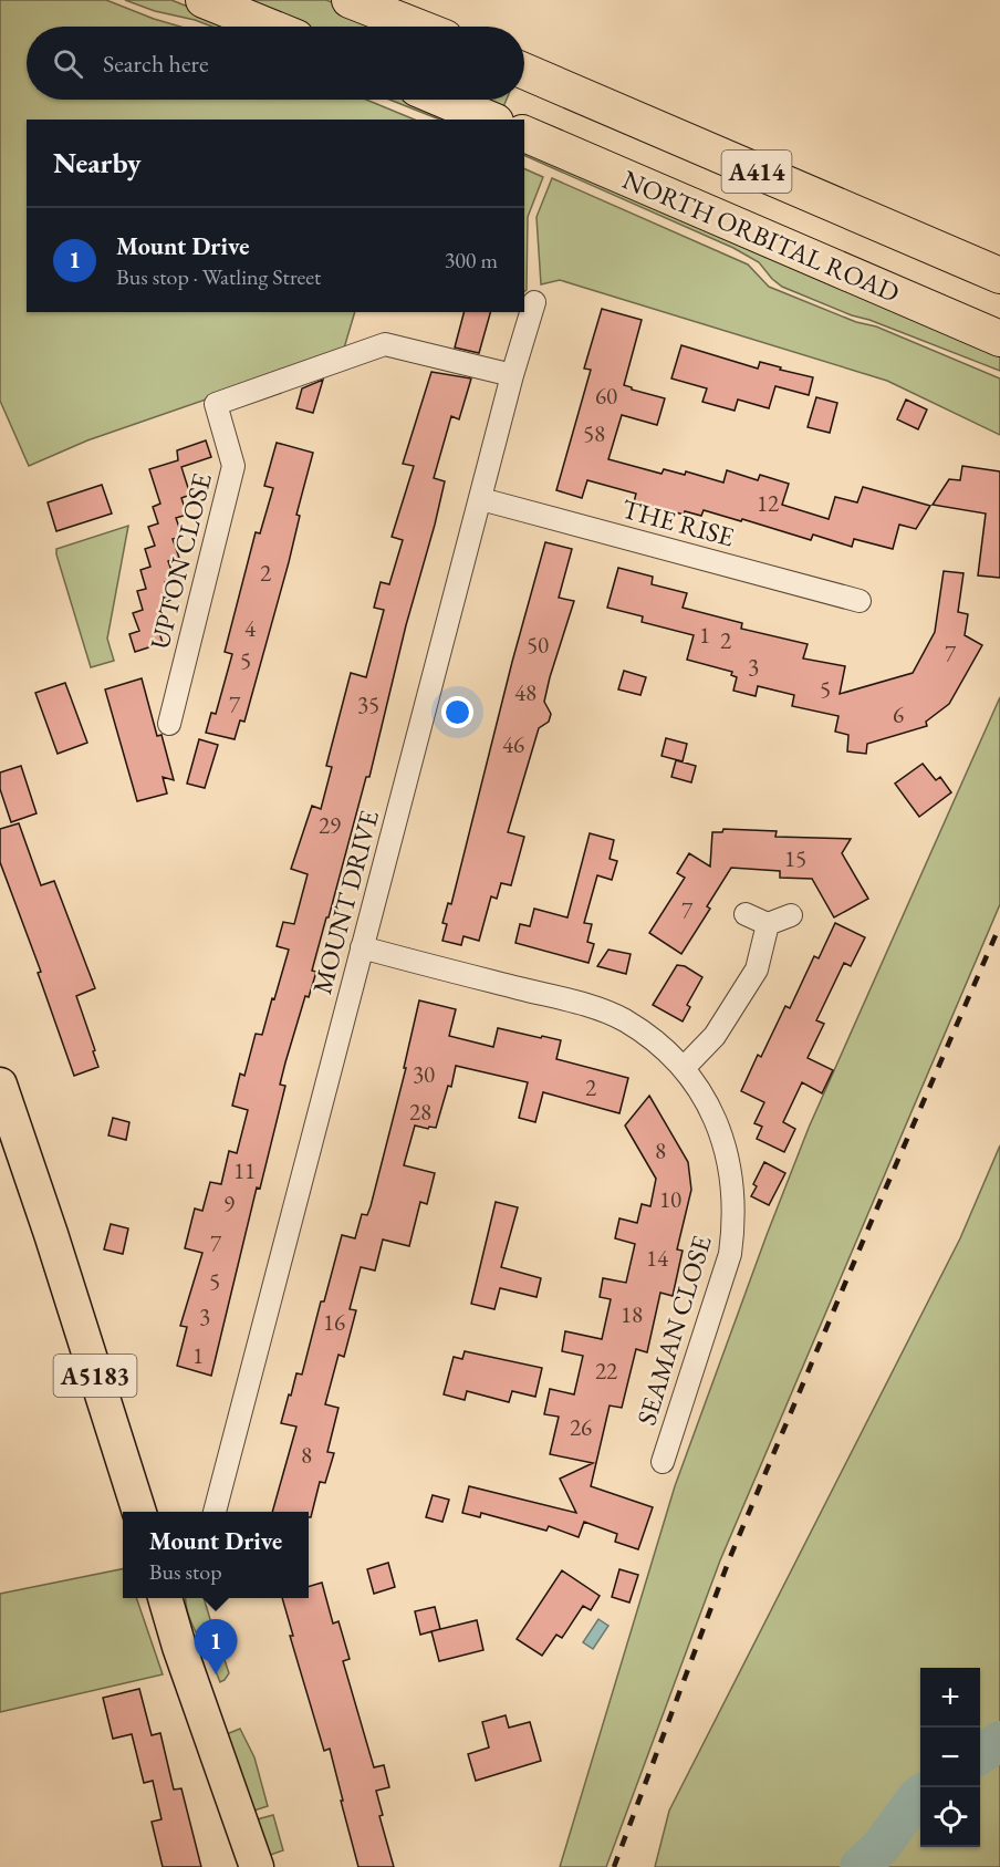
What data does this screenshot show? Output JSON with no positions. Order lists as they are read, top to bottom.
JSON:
{
  "streets": {
    "highway": ["A414", "NORTH ORBITAL ROAD"],
    "main road": ["A5183"],
    "street": [
      "THE RISE",
      "UPTON CLOSE",
      "MOUNT DRIVE",
      "SEAMAN CLOSE"
    ]
  },
  "crossings": [
    ["THE RISE", "MOUNT DRIVE"],
    ["UPTON CLOSE", "MOUNT DRIVE"],
    ["MOUNT DRIVE", "SEAMAN CLOSE"]
  ],
  "house_numbers": [
    "60",
    "58",
    "12",
    "2",
    "4",
    "1",
    "2",
    "50",
    "7",
    "5",
    "3",
    "5",
    "48",
    "7",
    "35",
    "6",
    "46",
    "29",
    "15",
    "7",
    "30",
    "2",
    "28",
    "8",
    "11",
    "10",
    "9",
    "7",
    "14",
    "5",
    "18",
    "3",
    "16",
    "1",
    "22",
    "26",
    "8"
  ],
  "page": {
    "search": "Search here",
    "heading": "Nearby",
    "list": [
      {
        "mark": "1",
        "name": "Mount Drive",
        "note": "Bus stop · Watling Street",
        "value": "300 m"
      }
    ],
    "popup": ["Mount Drive", "Bus stop"],
    "pins": "1",
    "map_buttons": ["+", "−"]
  }
}
